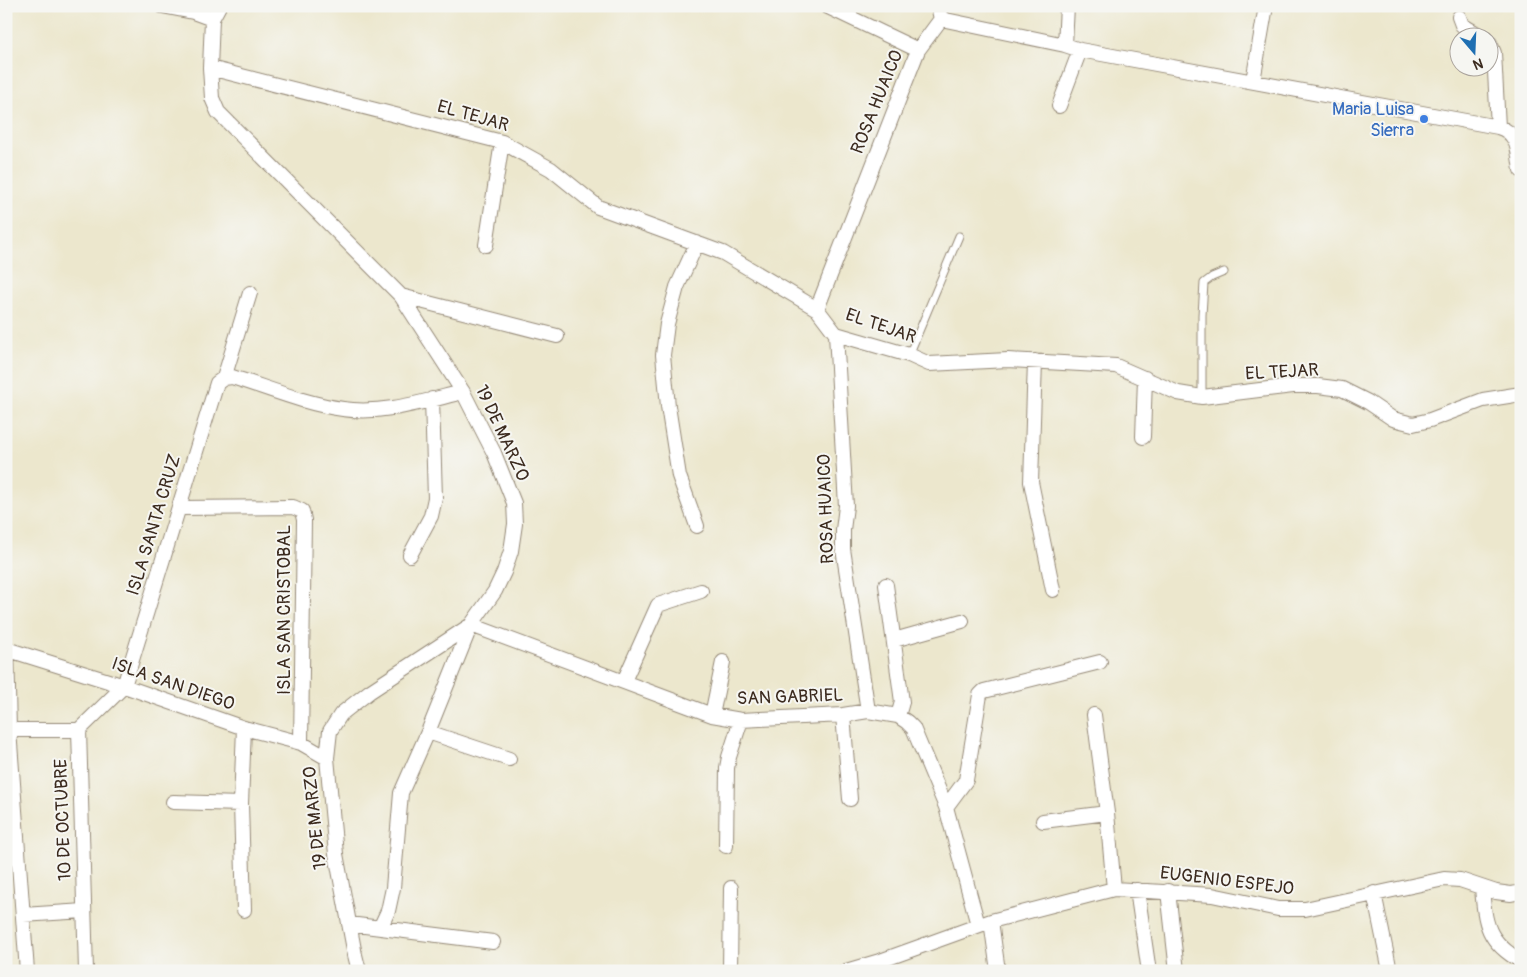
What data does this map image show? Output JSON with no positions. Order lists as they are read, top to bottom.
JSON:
{
  "streets": {
    "street": [
      "ROSA HUAICO",
      "EL TEJAR",
      "19 DE MARZO",
      "ISLA SANTA CRUZ",
      "ISLA SAN CRISTOBAL",
      "ISLA SAN DIEGO",
      "SAN GABRIEL",
      "10 DE OCTUBRE",
      "EUGENIO ESPEJO"
    ]
  },
  "crossings": [
    ["ROSA HUAICO", "EL TEJAR"],
    ["ROSA HUAICO", "SAN GABRIEL"],
    ["EL TEJAR", "19 DE MARZO"],
    ["19 DE MARZO", "ISLA SAN DIEGO"],
    ["19 DE MARZO", "SAN GABRIEL"],
    ["ISLA SANTA CRUZ", "ISLA SAN CRISTOBAL"],
    ["ISLA SANTA CRUZ", "ISLA SAN DIEGO"],
    ["ISLA SAN CRISTOBAL", "ISLA SAN DIEGO"]
  ],
  "places": ["Maria Luisa Sierra"],
  "north": "bottom"
}
